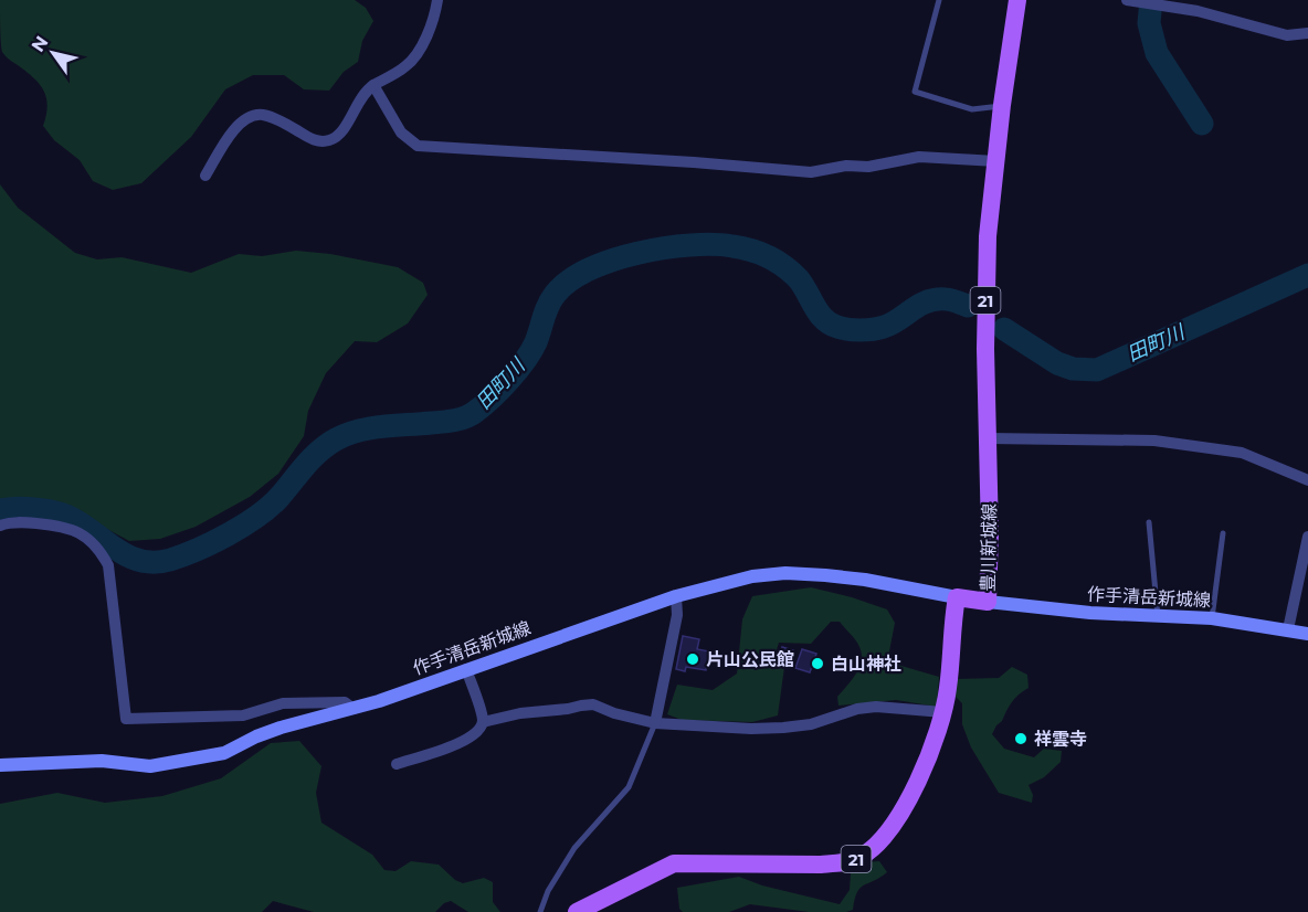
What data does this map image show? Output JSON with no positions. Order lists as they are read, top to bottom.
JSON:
{
  "streets": {
    "main road": ["21", "豊川新城線", "作手清岳新城線"]
  },
  "crossings": [
    ["豊川新城線", "作手清岳新城線"]
  ],
  "water": ["田町川"],
  "places": ["片山公民館", "白山神社", "祥雲寺"],
  "north": "top left"
}
